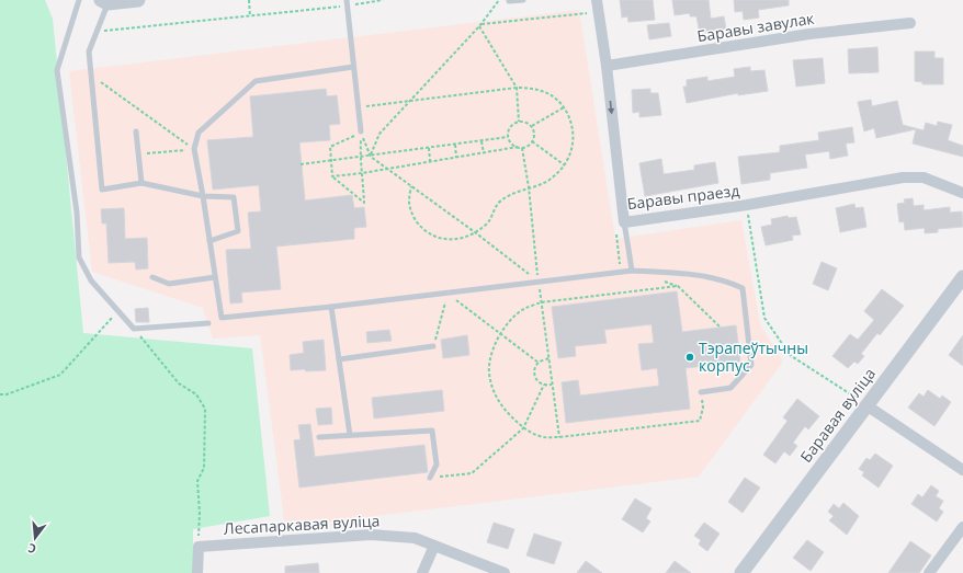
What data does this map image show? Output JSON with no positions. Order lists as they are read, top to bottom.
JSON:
{
  "streets": {
    "street": [
      "Баравы завулак",
      "Баравы праезд",
      "Баравая вуліца",
      "Лесапаркавая вуліца"
    ]
  },
  "crossings": [
    ["Баравы завулак", "Баравы праезд"]
  ],
  "places": ["Тэрапеўтычны корпус"],
  "north": "bottom"
}
